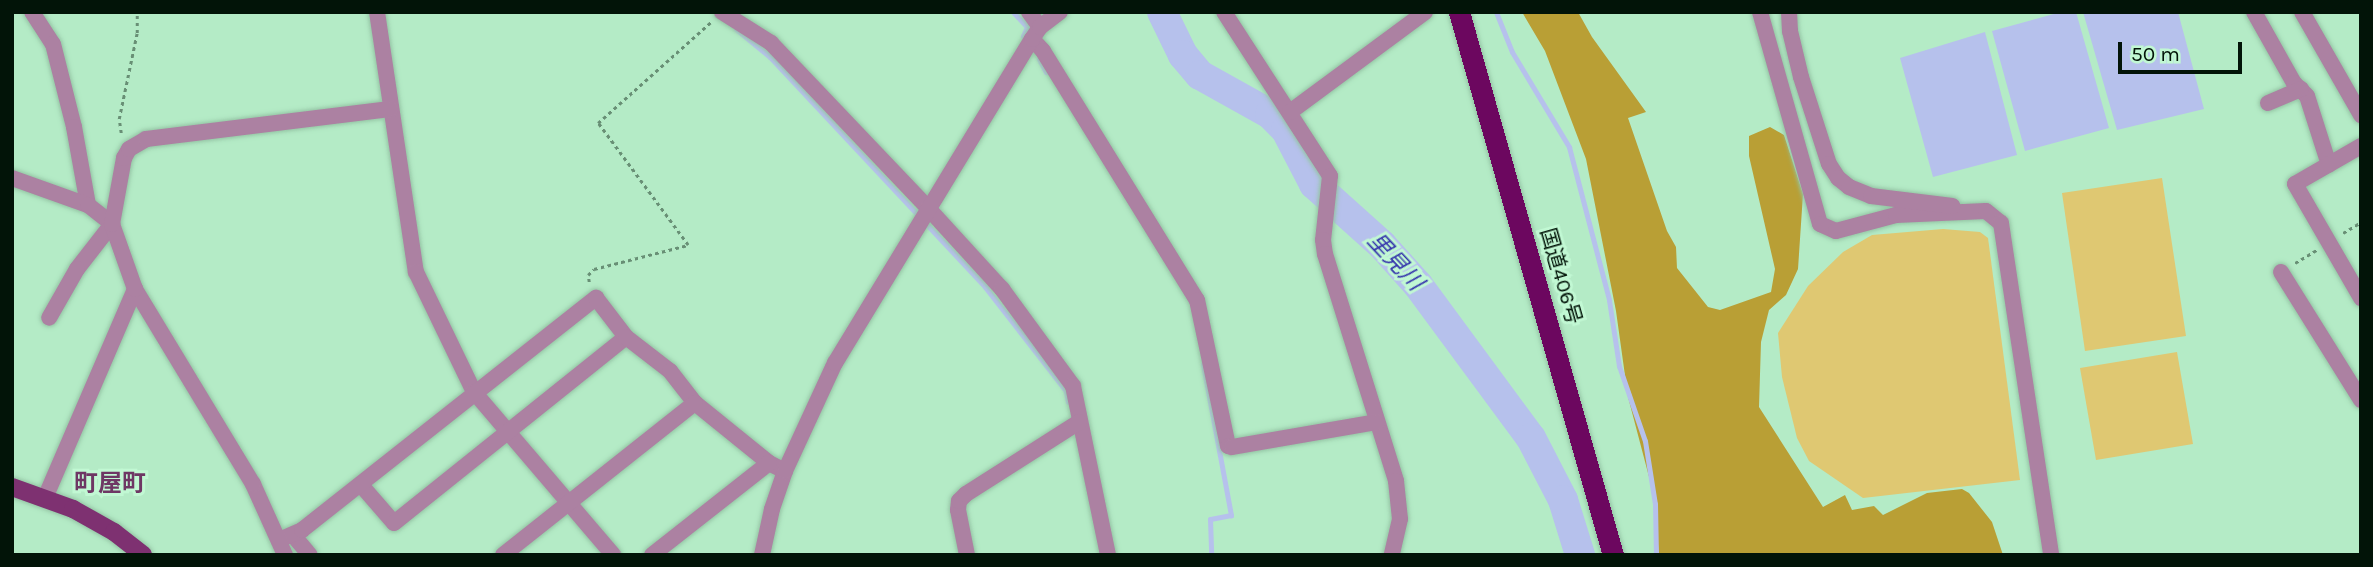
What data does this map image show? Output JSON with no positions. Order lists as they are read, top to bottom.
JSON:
{
  "streets": {
    "highway": ["国道406号"]
  },
  "districts": ["町屋町"],
  "water": ["里見川"],
  "scale_bar": "50 m"
}
